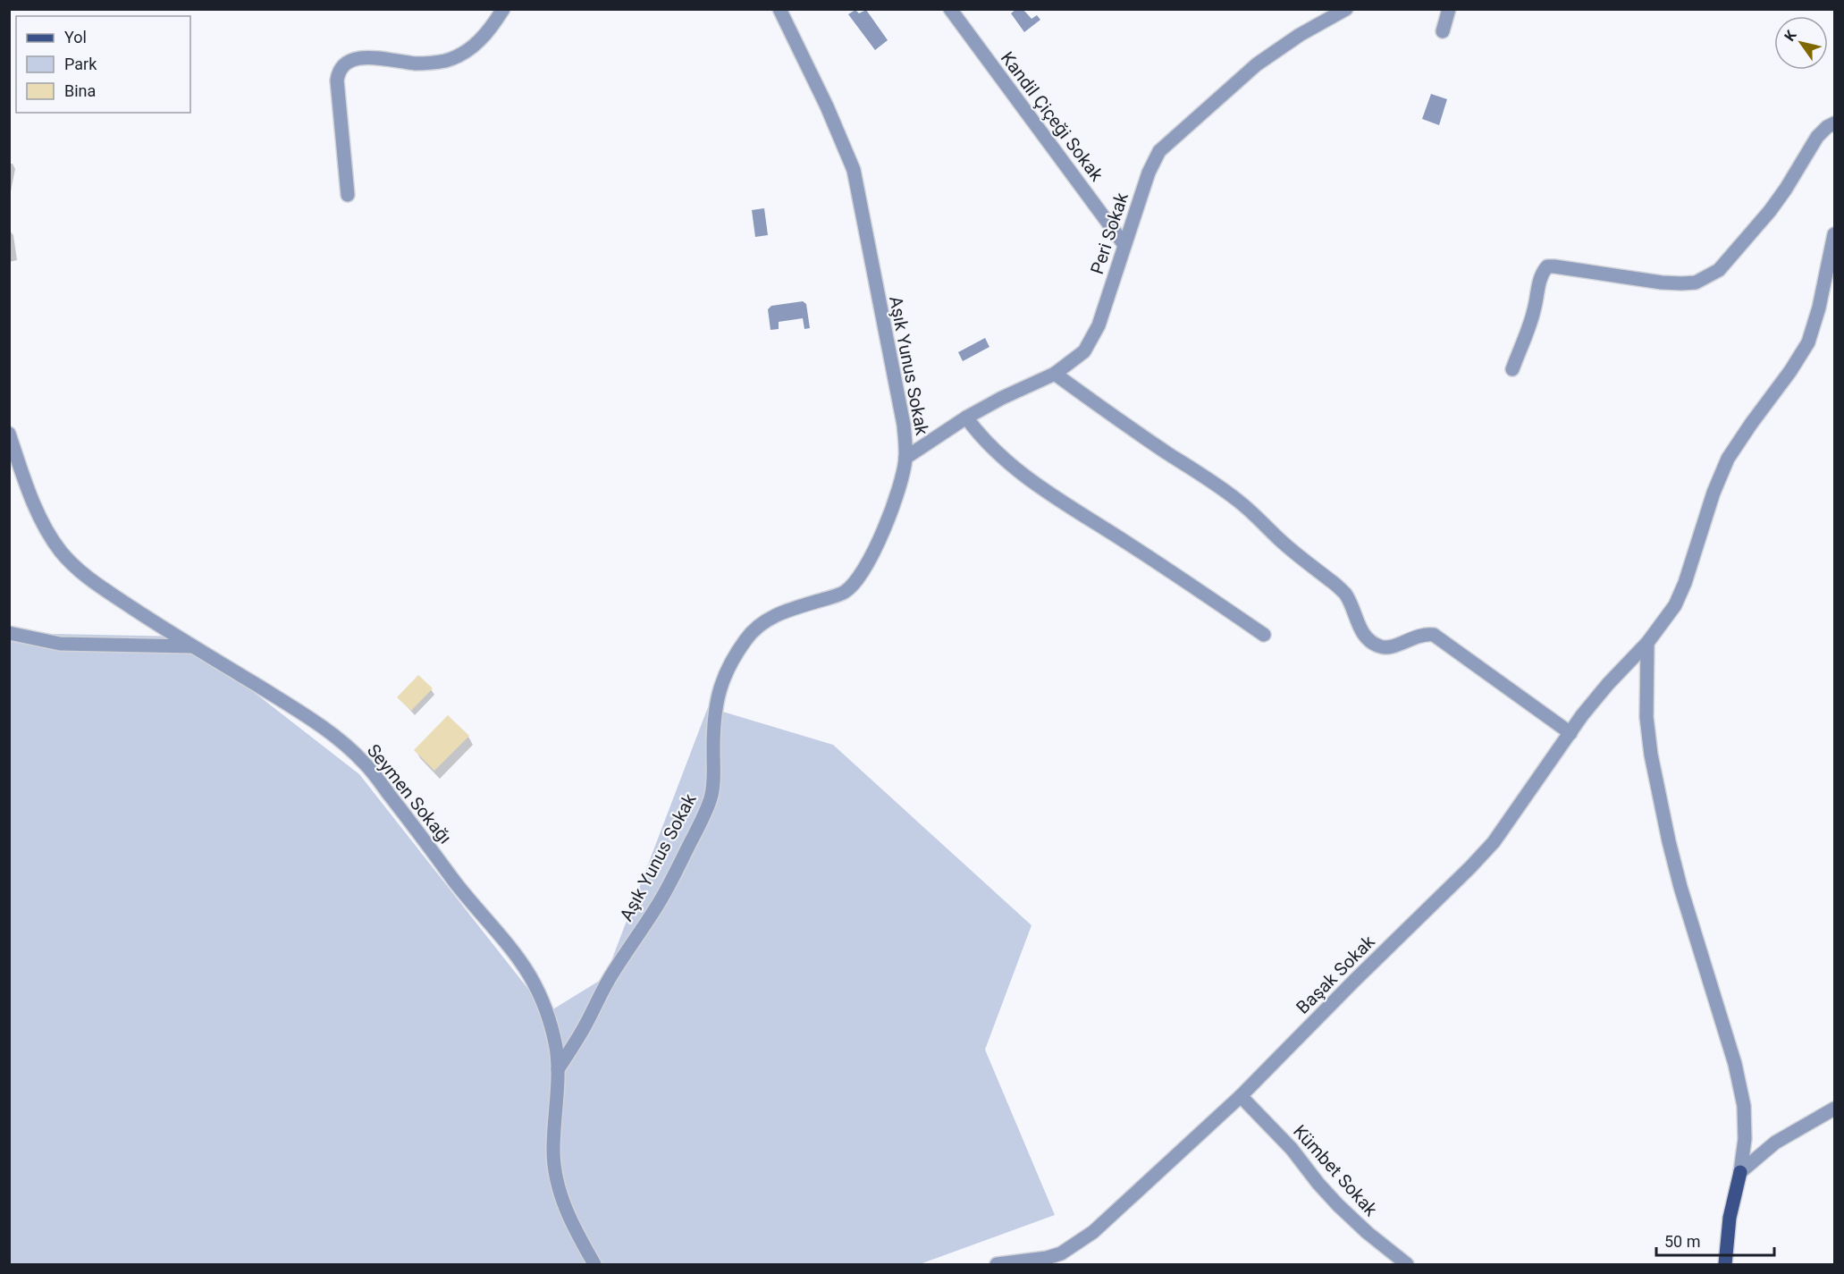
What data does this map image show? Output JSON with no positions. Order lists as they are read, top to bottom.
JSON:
{
  "streets": {
    "street": [
      "Kandil Çiçeği Sokak",
      "Peri Sokak",
      "Aşık Yunus Sokak",
      "Seymen Sokağı",
      "Başak Sokak",
      "Kümbet Sokak"
    ]
  },
  "crossings": [
    ["Kandil Çiçeği Sokak", "Peri Sokak"],
    ["Peri Sokak", "Aşık Yunus Sokak"],
    ["Aşık Yunus Sokak", "Seymen Sokağı"],
    ["Başak Sokak", "Kümbet Sokak"]
  ],
  "legend": ["Yol", "Park", "Bina"],
  "scale_bar": "50 m",
  "north": "top left"
}
